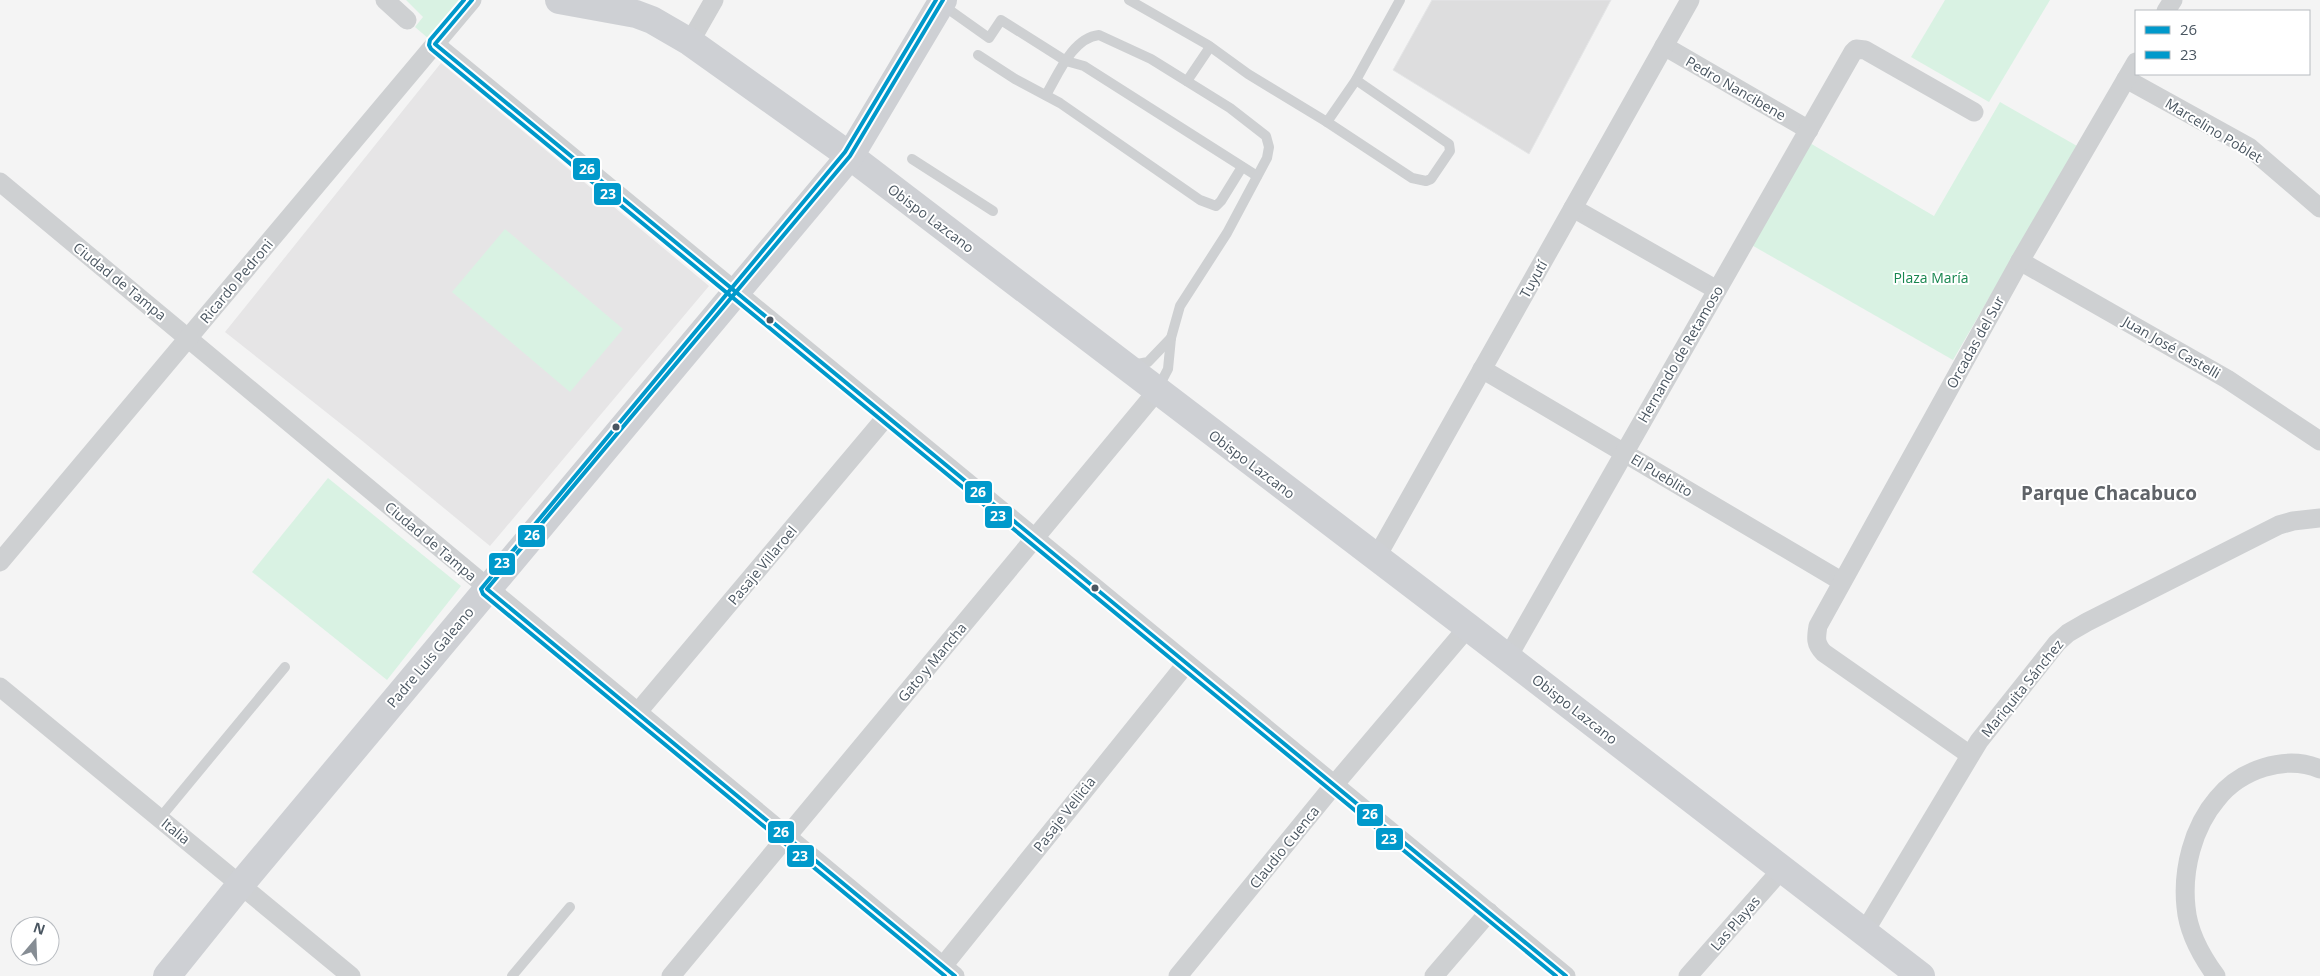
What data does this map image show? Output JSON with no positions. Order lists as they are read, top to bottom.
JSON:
{
  "streets": {
    "main road": ["Obispo Lazcano", "Padre Luis Galeano"],
    "street": [
      "Pedro Nancibene",
      "Marcelino Poblet",
      "Tuyutí",
      "Ciudad de Tampa",
      "Ricardo Pedroni",
      "Orcadas del Sur",
      "Juan José Castelli",
      "Hernando de Retamoso",
      "El Pueblito",
      "Pasaje Villaroel",
      "Gato y Mancha",
      "Mariquita Sánchez",
      "Pasaje Vellicia",
      "Italia",
      "Claudio Cuenca",
      "Las Playas"
    ]
  },
  "crossings": [
    ["Pedro Nancibene", "Tuyutí"],
    ["Pedro Nancibene", "Hernando de Retamoso"],
    ["Marcelino Poblet", "Orcadas del Sur"],
    ["Obispo Lazcano", "Tuyutí"],
    ["Obispo Lazcano", "Hernando de Retamoso"],
    ["Obispo Lazcano", "Padre Luis Galeano"],
    ["Obispo Lazcano", "Gato y Mancha"],
    ["Obispo Lazcano", "Mariquita Sánchez"],
    ["Obispo Lazcano", "Claudio Cuenca"],
    ["Obispo Lazcano", "Las Playas"],
    ["Tuyutí", "El Pueblito"],
    ["Ciudad de Tampa", "Ricardo Pedroni"],
    ["Ciudad de Tampa", "Pasaje Villaroel"],
    ["Ciudad de Tampa", "Padre Luis Galeano"],
    ["Ciudad de Tampa", "Gato y Mancha"],
    ["Ciudad de Tampa", "Pasaje Vellicia"],
    ["Orcadas del Sur", "Juan José Castelli"],
    ["Orcadas del Sur", "El Pueblito"],
    ["Orcadas del Sur", "Mariquita Sánchez"],
    ["Hernando de Retamoso", "El Pueblito"],
    ["Padre Luis Galeano", "Italia"]
  ],
  "districts": ["Parque Chacabuco"],
  "parks": ["Plaza María"],
  "lines": ["transit line 26", "transit line 23"],
  "legend": ["26", "23"],
  "north": "top"
}
